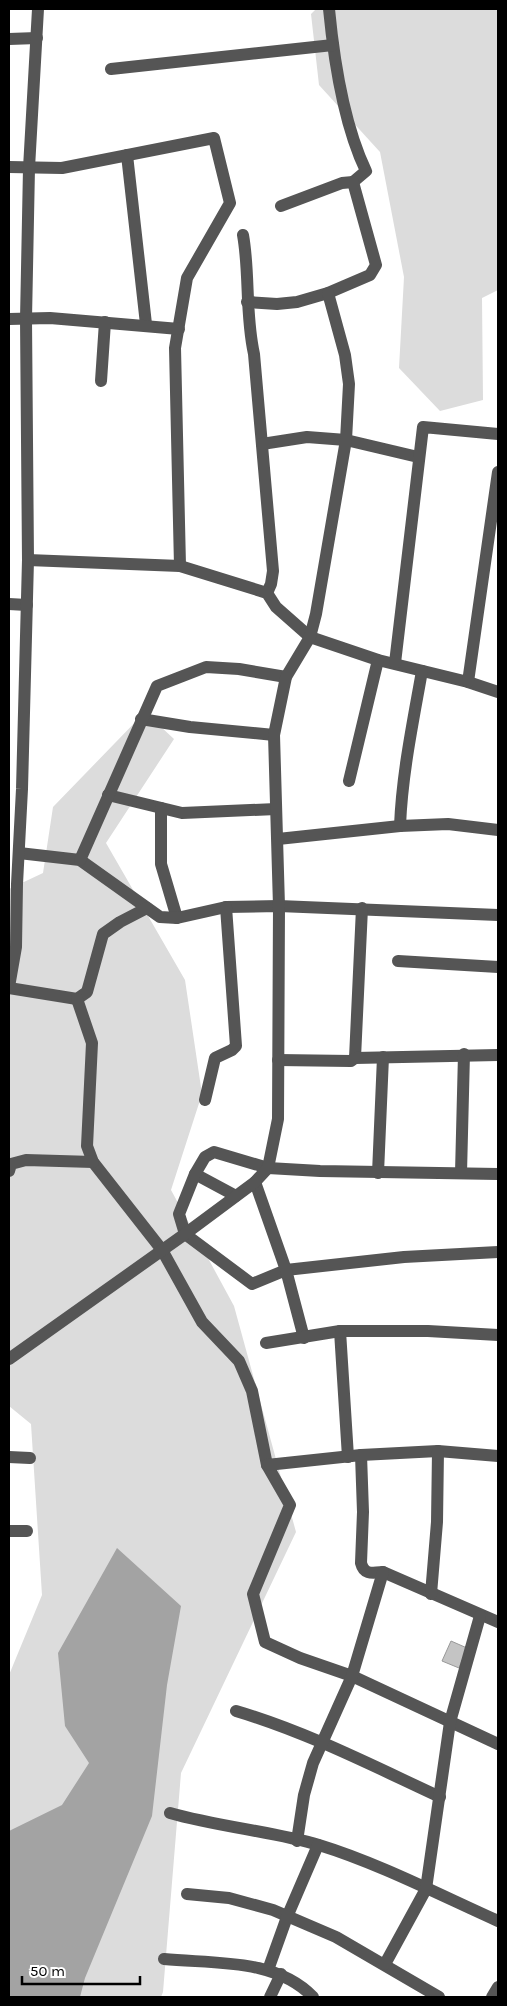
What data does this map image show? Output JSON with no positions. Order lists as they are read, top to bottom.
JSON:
{
  "scale_bar": "50 m"
}
